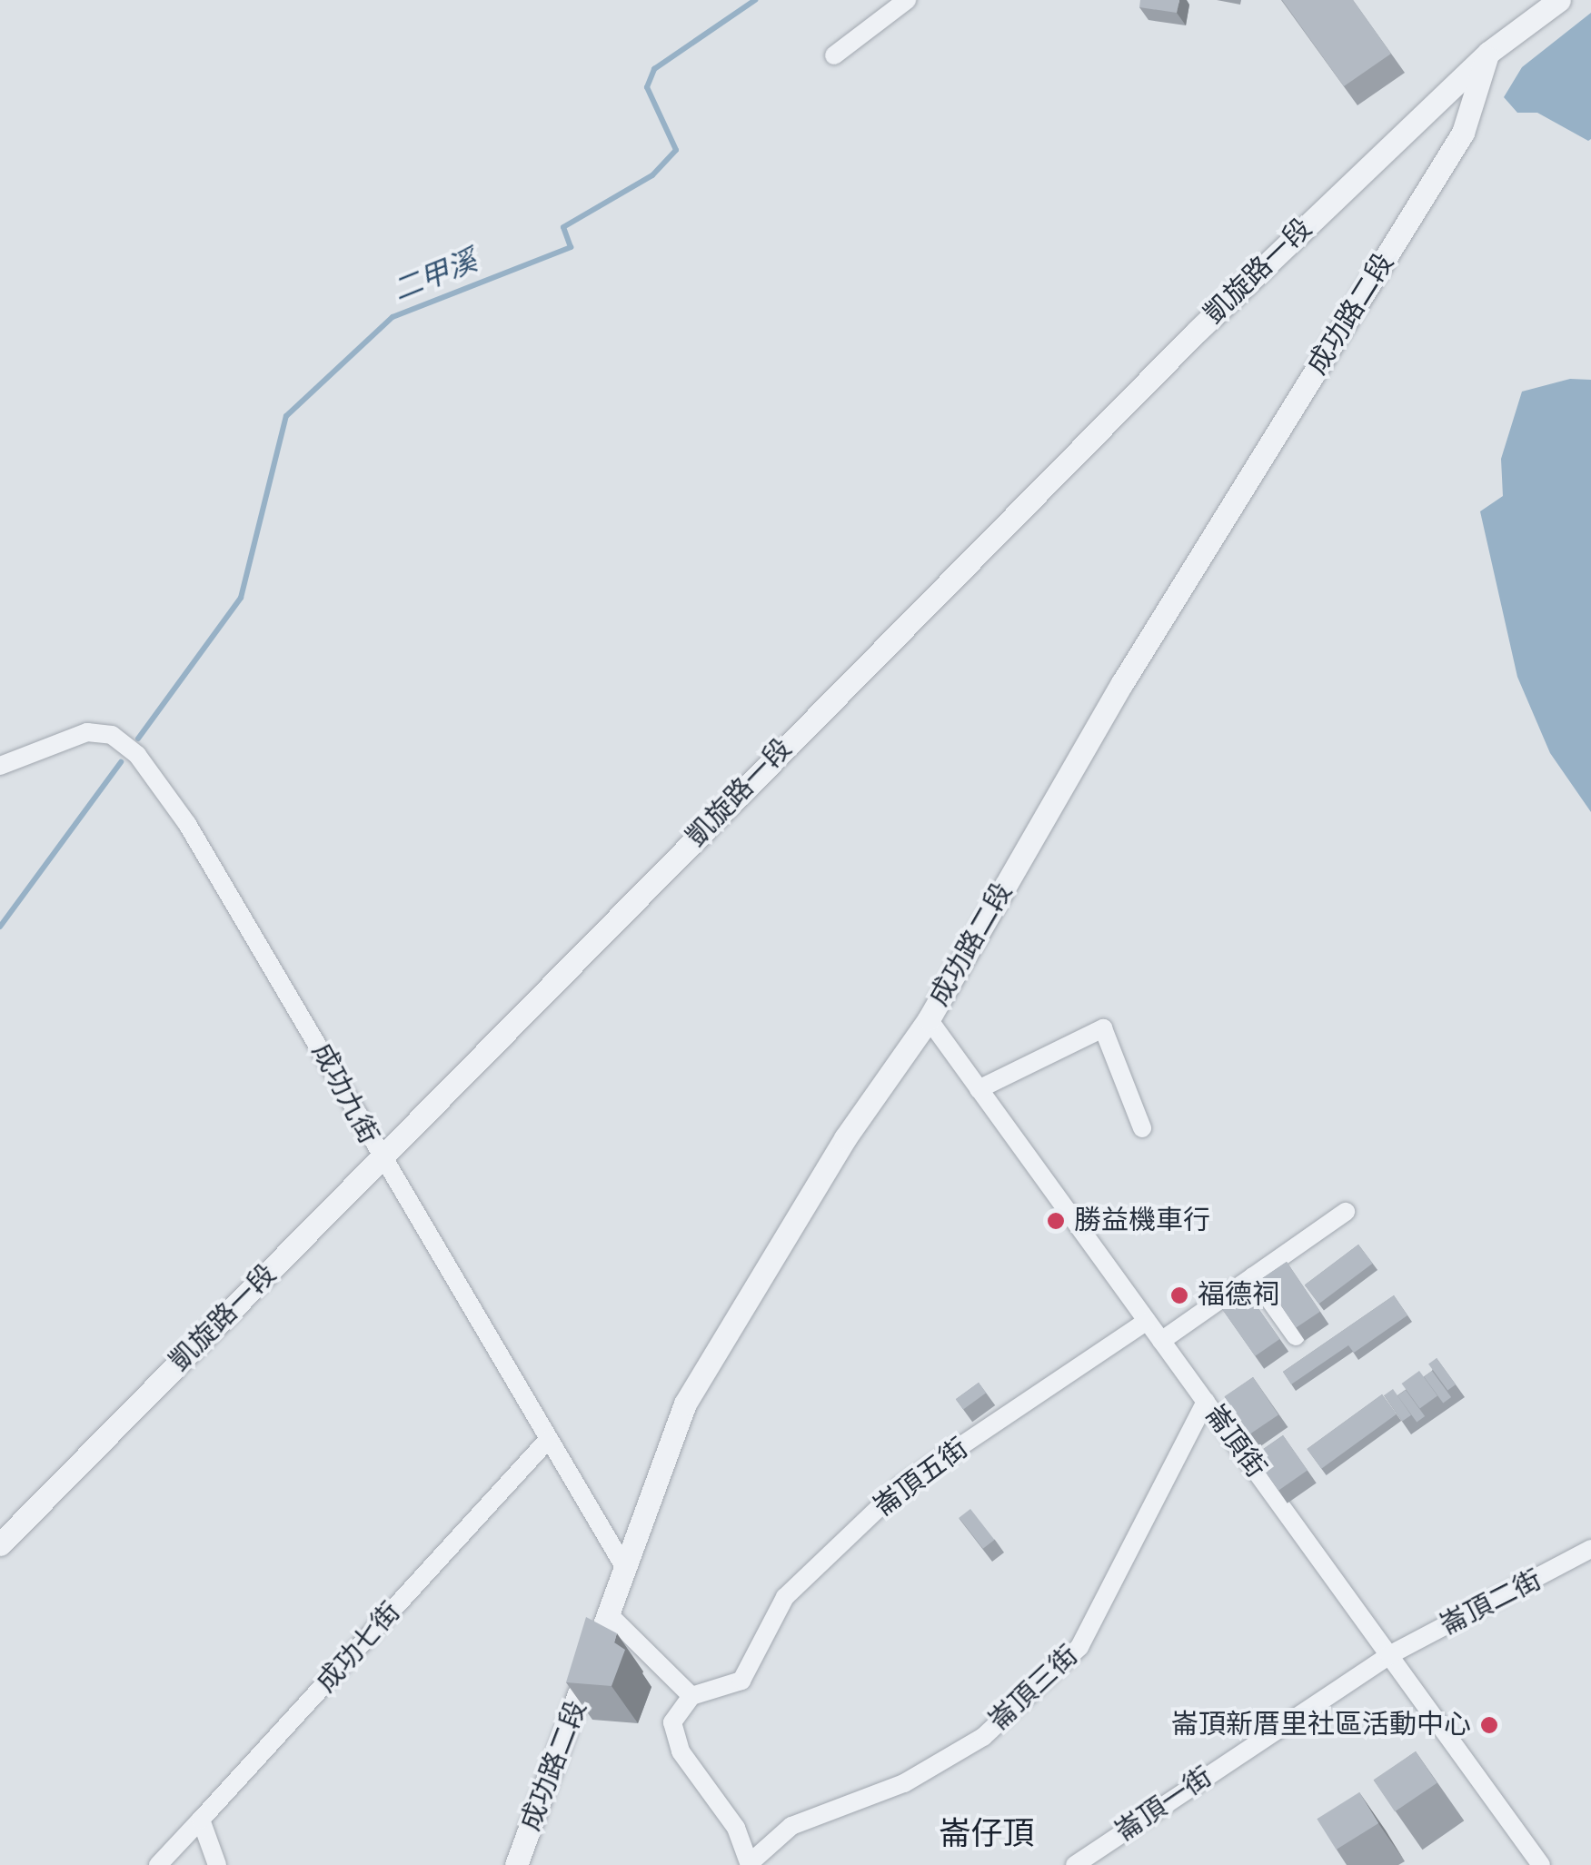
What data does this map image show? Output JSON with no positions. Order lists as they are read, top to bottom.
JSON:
{
  "streets": {
    "street": [
      "凱旋路一段",
      "成功路二段",
      "成功九街",
      "崙頂街",
      "崙頂五街",
      "崙頂二街",
      "成功七街",
      "崙頂三街",
      "崙頂一街"
    ]
  },
  "crossings": [
    ["凱旋路一段", "成功路二段"],
    ["凱旋路一段", "成功九街"],
    ["成功路二段", "成功九街"],
    ["成功路二段", "崙頂街"],
    ["成功九街", "成功七街"],
    ["崙頂街", "崙頂五街"],
    ["崙頂街", "崙頂二街"],
    ["崙頂街", "崙頂三街"],
    ["崙頂街", "崙頂一街"],
    ["崙頂二街", "崙頂一街"]
  ],
  "districts": ["崙仔頂"],
  "water": ["二甲溪"],
  "places": ["勝益機車行", "福德祠", "崙頂新厝里社區活動中心"]
}
